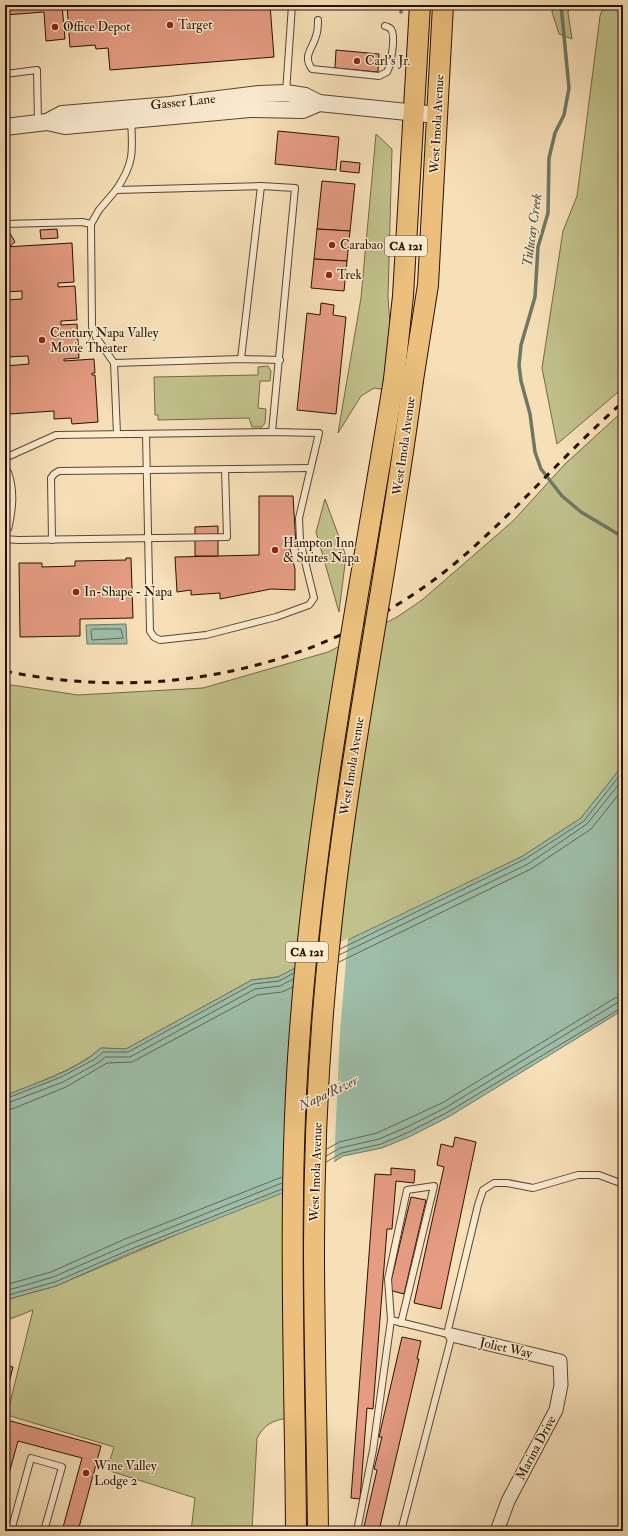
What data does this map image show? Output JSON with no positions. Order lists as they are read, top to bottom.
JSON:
{
  "streets": {
    "main road": ["West Imola Avenue", "CA 121"],
    "street": ["Gasser Lane", "Joliet Way", "Marina Drive"]
  },
  "crossings": [
    ["Gasser Lane", "West Imola Avenue"],
    ["Joliet Way", "Marina Drive"]
  ],
  "water": ["Tulucay Creek", "Napa River"],
  "places": [
    "Target",
    "Office Depot",
    "Carl's Jr.",
    "Carabao",
    "Trek",
    "Century Napa Valley Movie Theater",
    "Hampton Inn & Suites Napa",
    "In-Shape - Napa",
    "Wine Valley Lodge 2"
  ]
}
